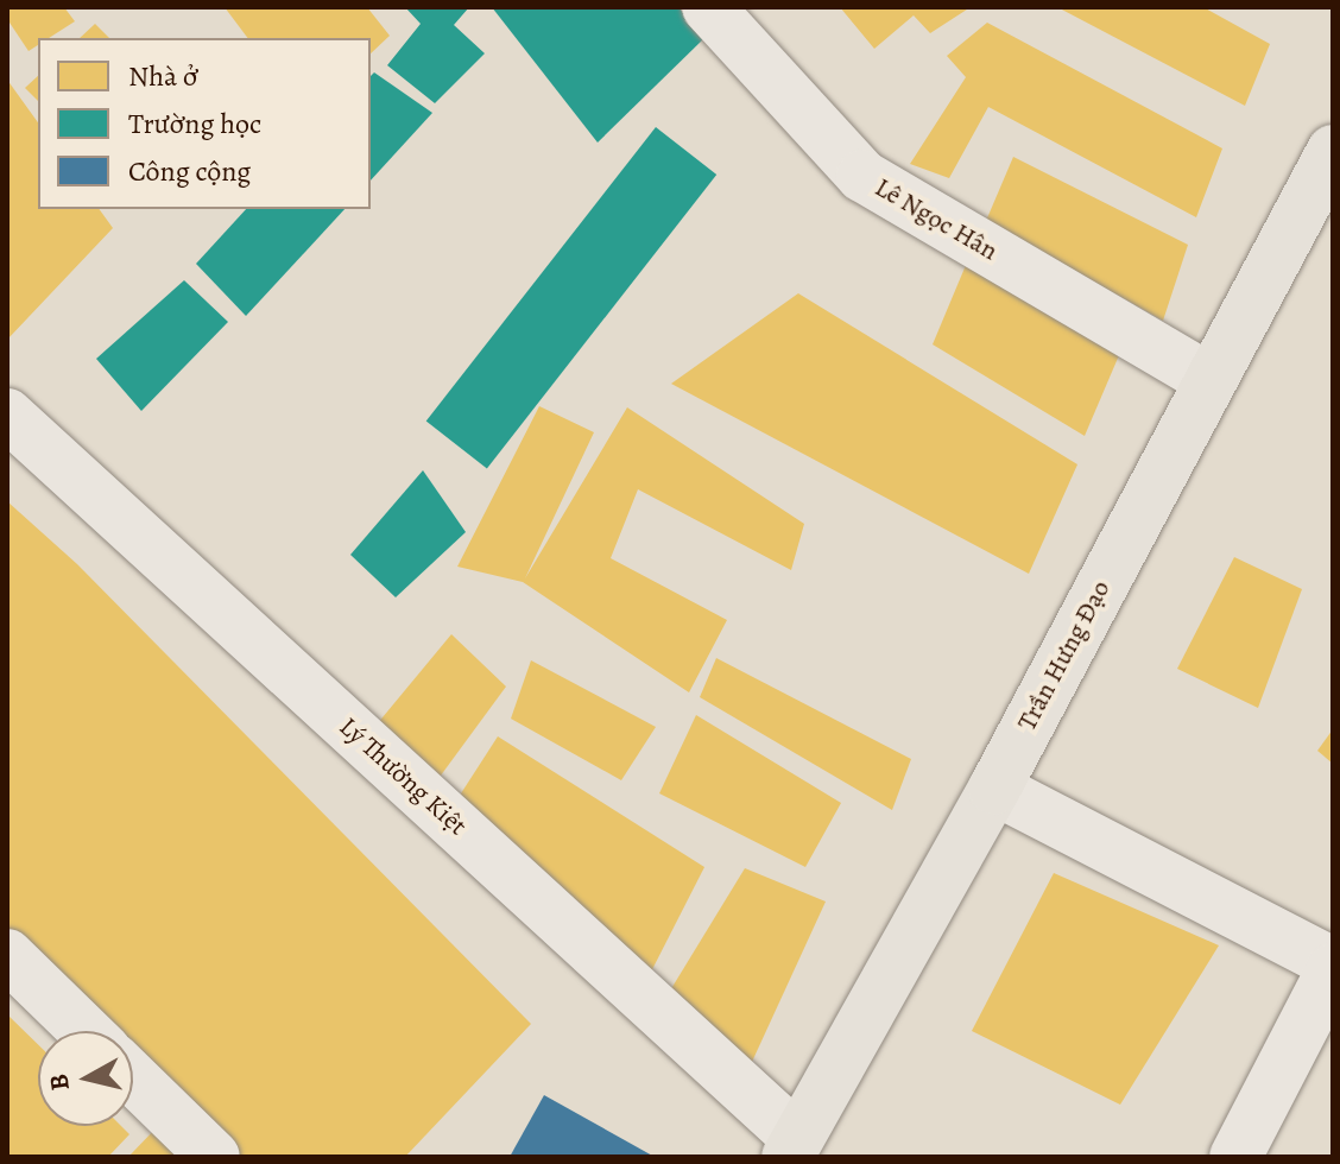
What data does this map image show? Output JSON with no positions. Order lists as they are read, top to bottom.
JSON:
{
  "streets": {
    "highway": ["Trần Hưng Đạo"],
    "street": ["Lê Ngọc Hân", "Lý Thường Kiệt"]
  },
  "crossings": [
    ["Lê Ngọc Hân", "Trần Hưng Đạo"],
    ["Trần Hưng Đạo", "Lý Thường Kiệt"]
  ],
  "legend": ["Nhà ở", "Trường học", "Công cộng"],
  "north": "left"
}
